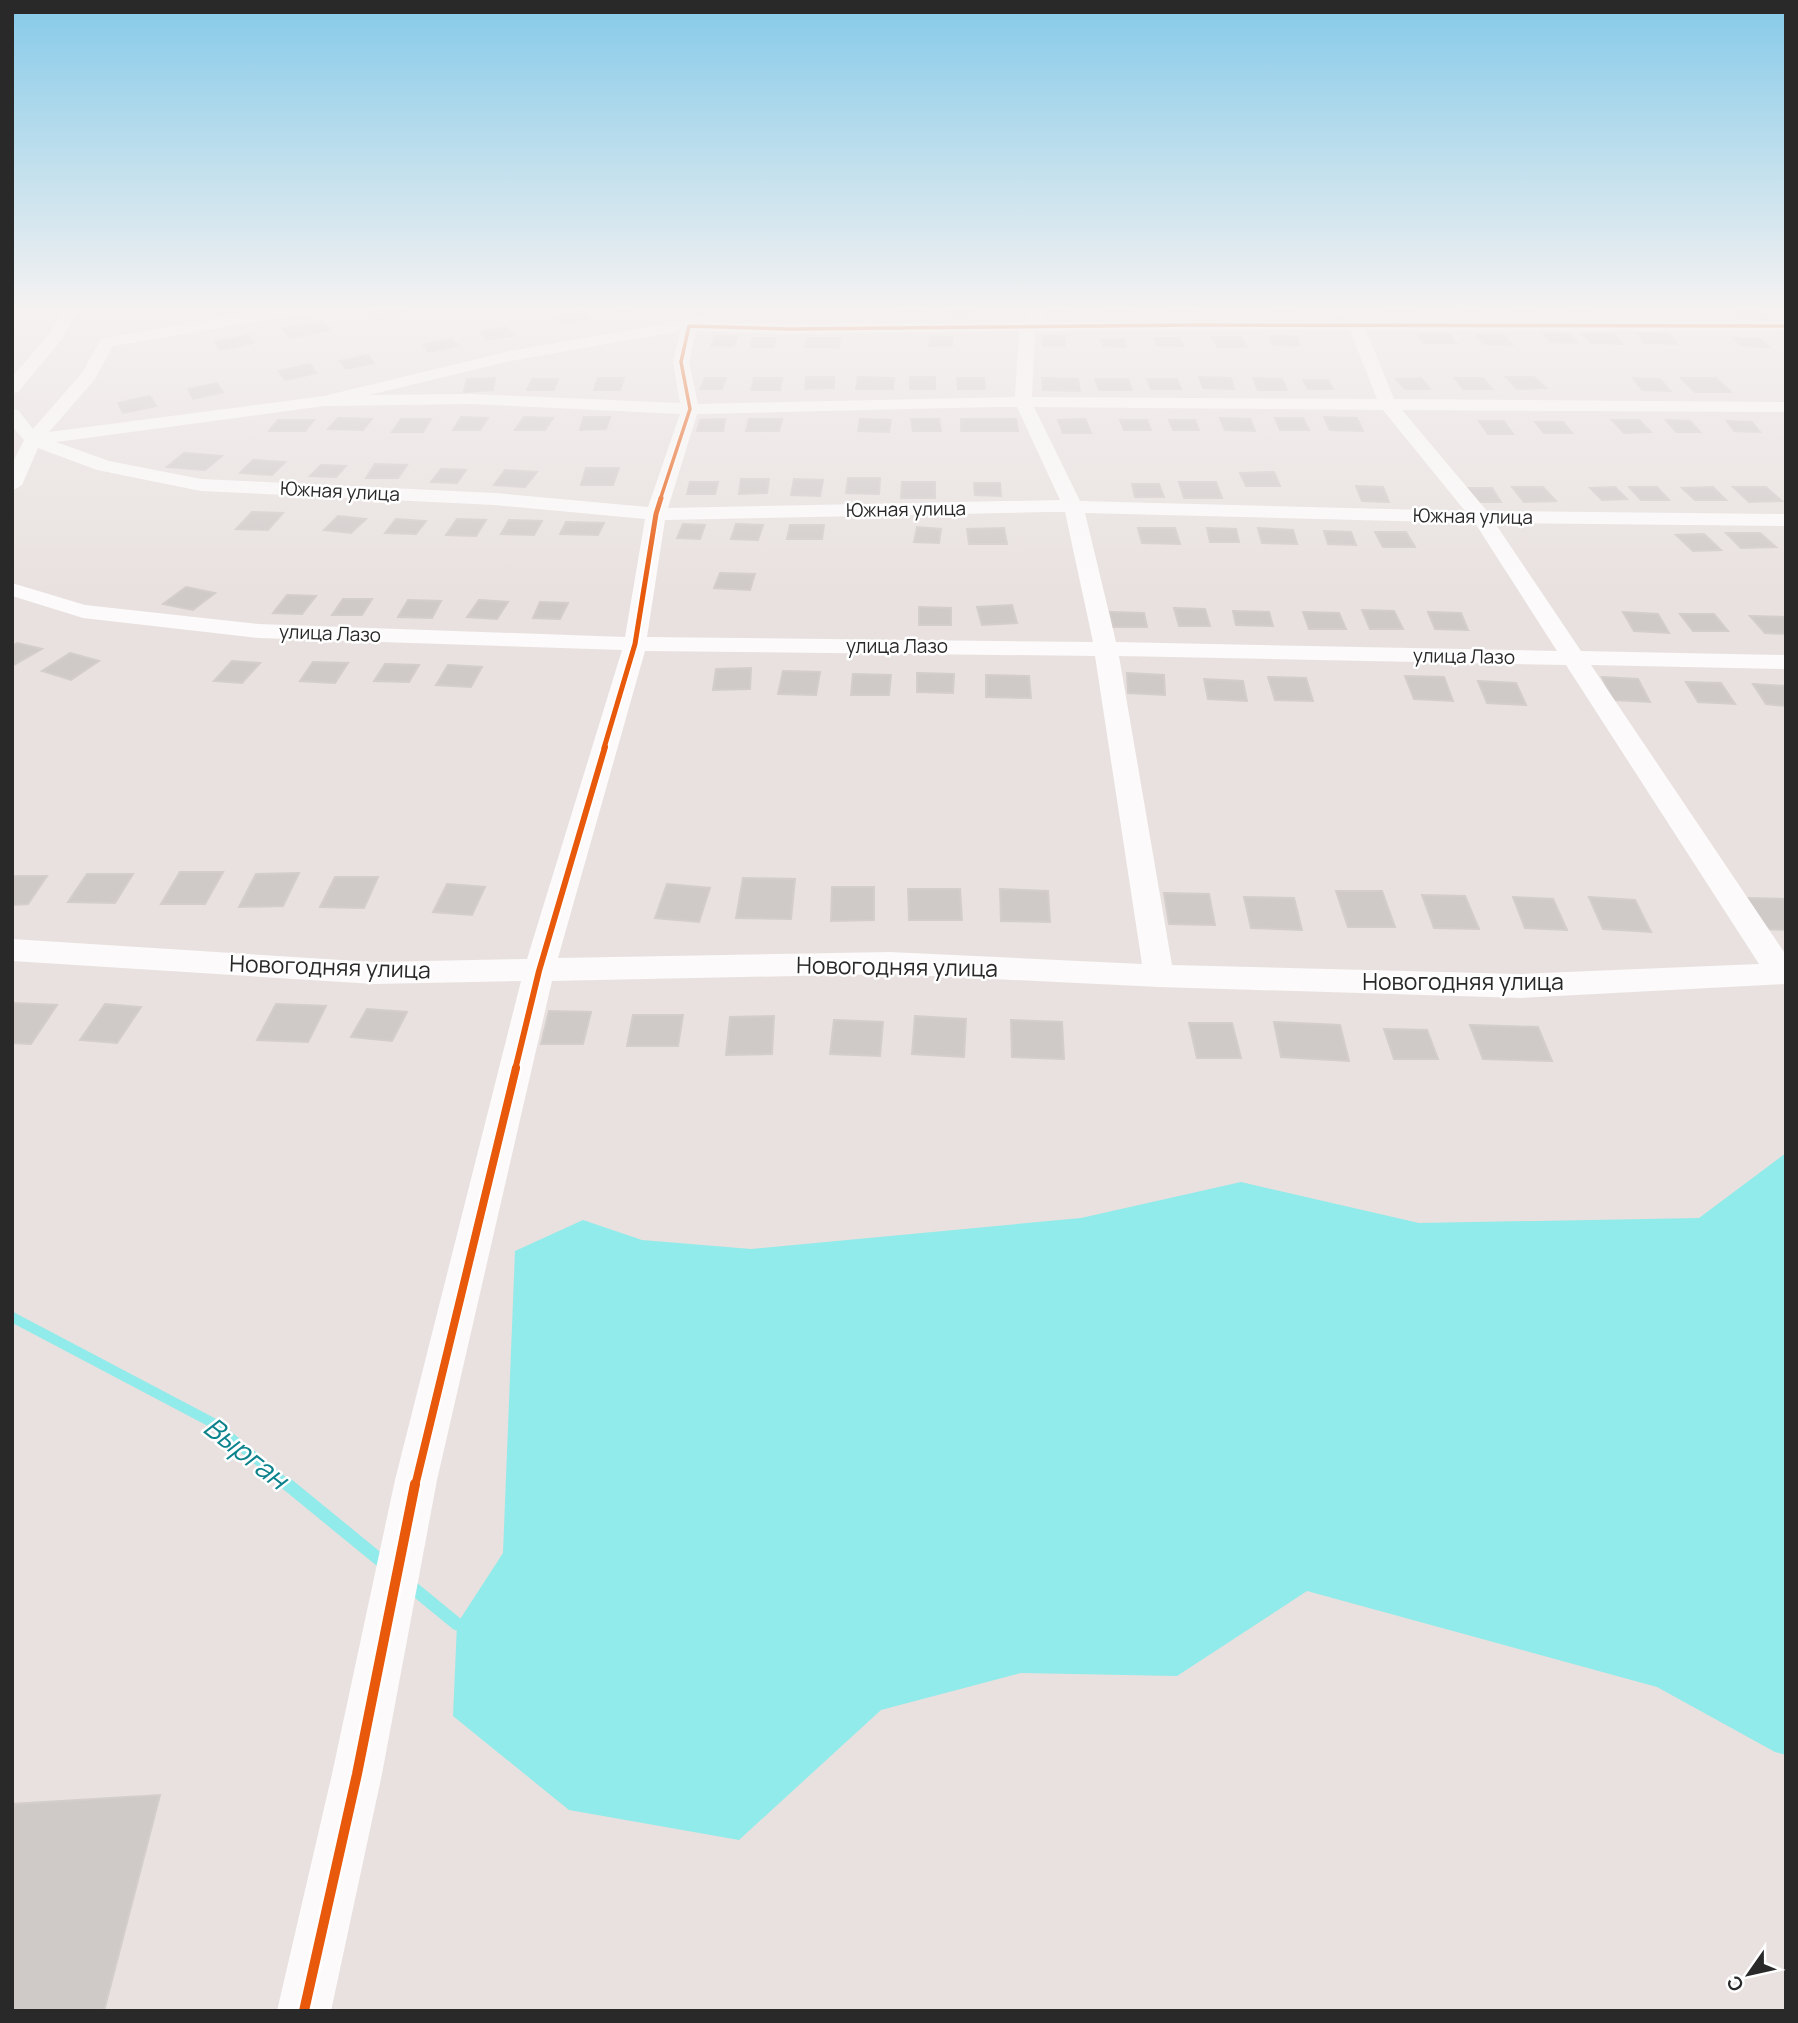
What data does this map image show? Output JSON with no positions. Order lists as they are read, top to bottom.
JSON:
{
  "streets": {
    "street": ["Южная улица", "улица Лазо", "Новогодняя улица"]
  },
  "crossings": [
    ["улица Лазо", "Новогодняя улица"]
  ],
  "water": ["Вырган"],
  "north": "bottom left"
}
